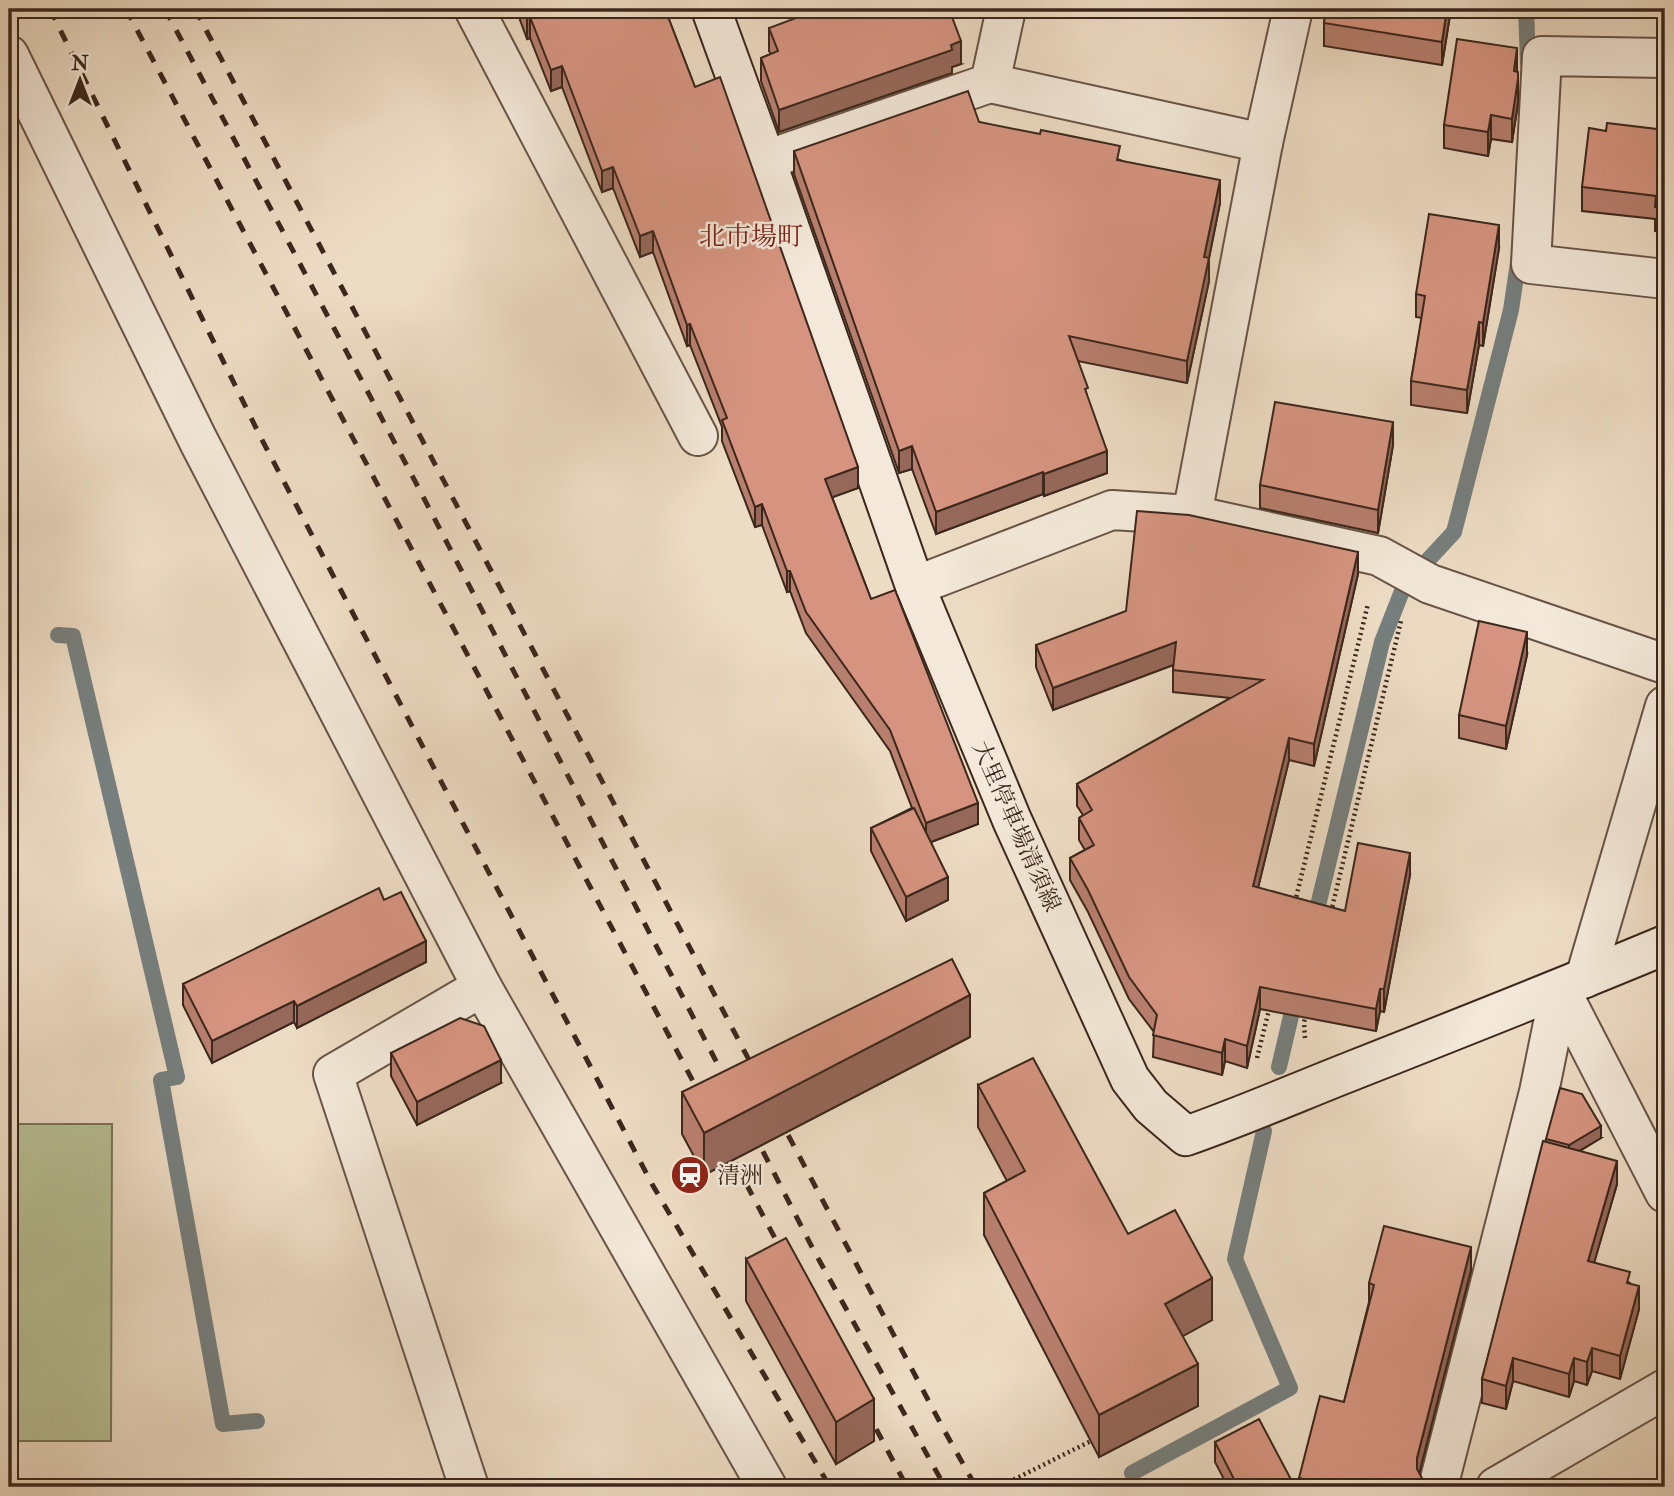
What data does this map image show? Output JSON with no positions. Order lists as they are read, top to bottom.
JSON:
{
  "streets": {
    "street": ["大里停車場清須線"]
  },
  "districts": ["北市場町"],
  "places": {
    "station": ["清洲"]
  },
  "north": "top"
}
